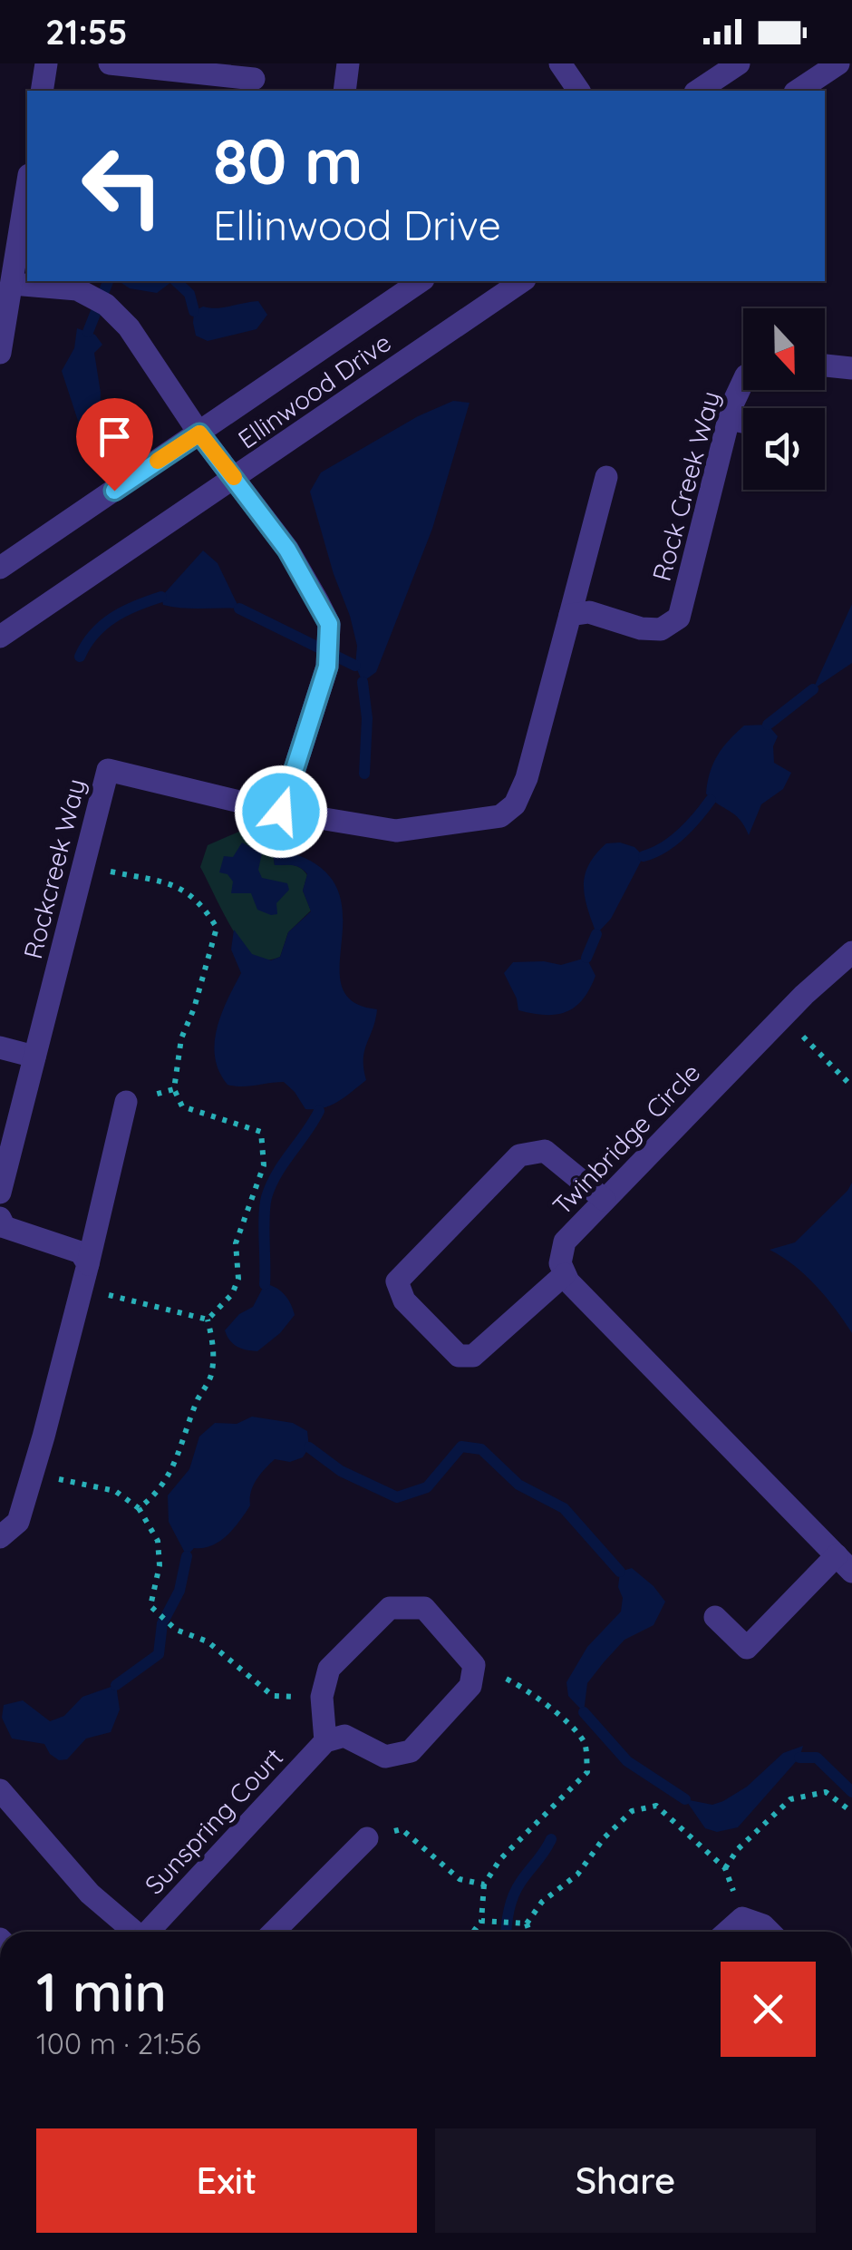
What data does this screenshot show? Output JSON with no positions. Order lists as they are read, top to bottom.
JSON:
{
  "streets": {
    "street": [
      "Ellinwood Drive",
      "Rock Creek Way",
      "Rockcreek Way",
      "Twinbridge Circle",
      "Sunspring Court"
    ]
  },
  "north": "bottom",
  "page": {
    "status": "21:55",
    "turn": ["80 m", "Ellinwood Drive"],
    "heading": ["1 min", "100 m · 21:56"],
    "buttons": ["Exit", "Share"]
  }
}
